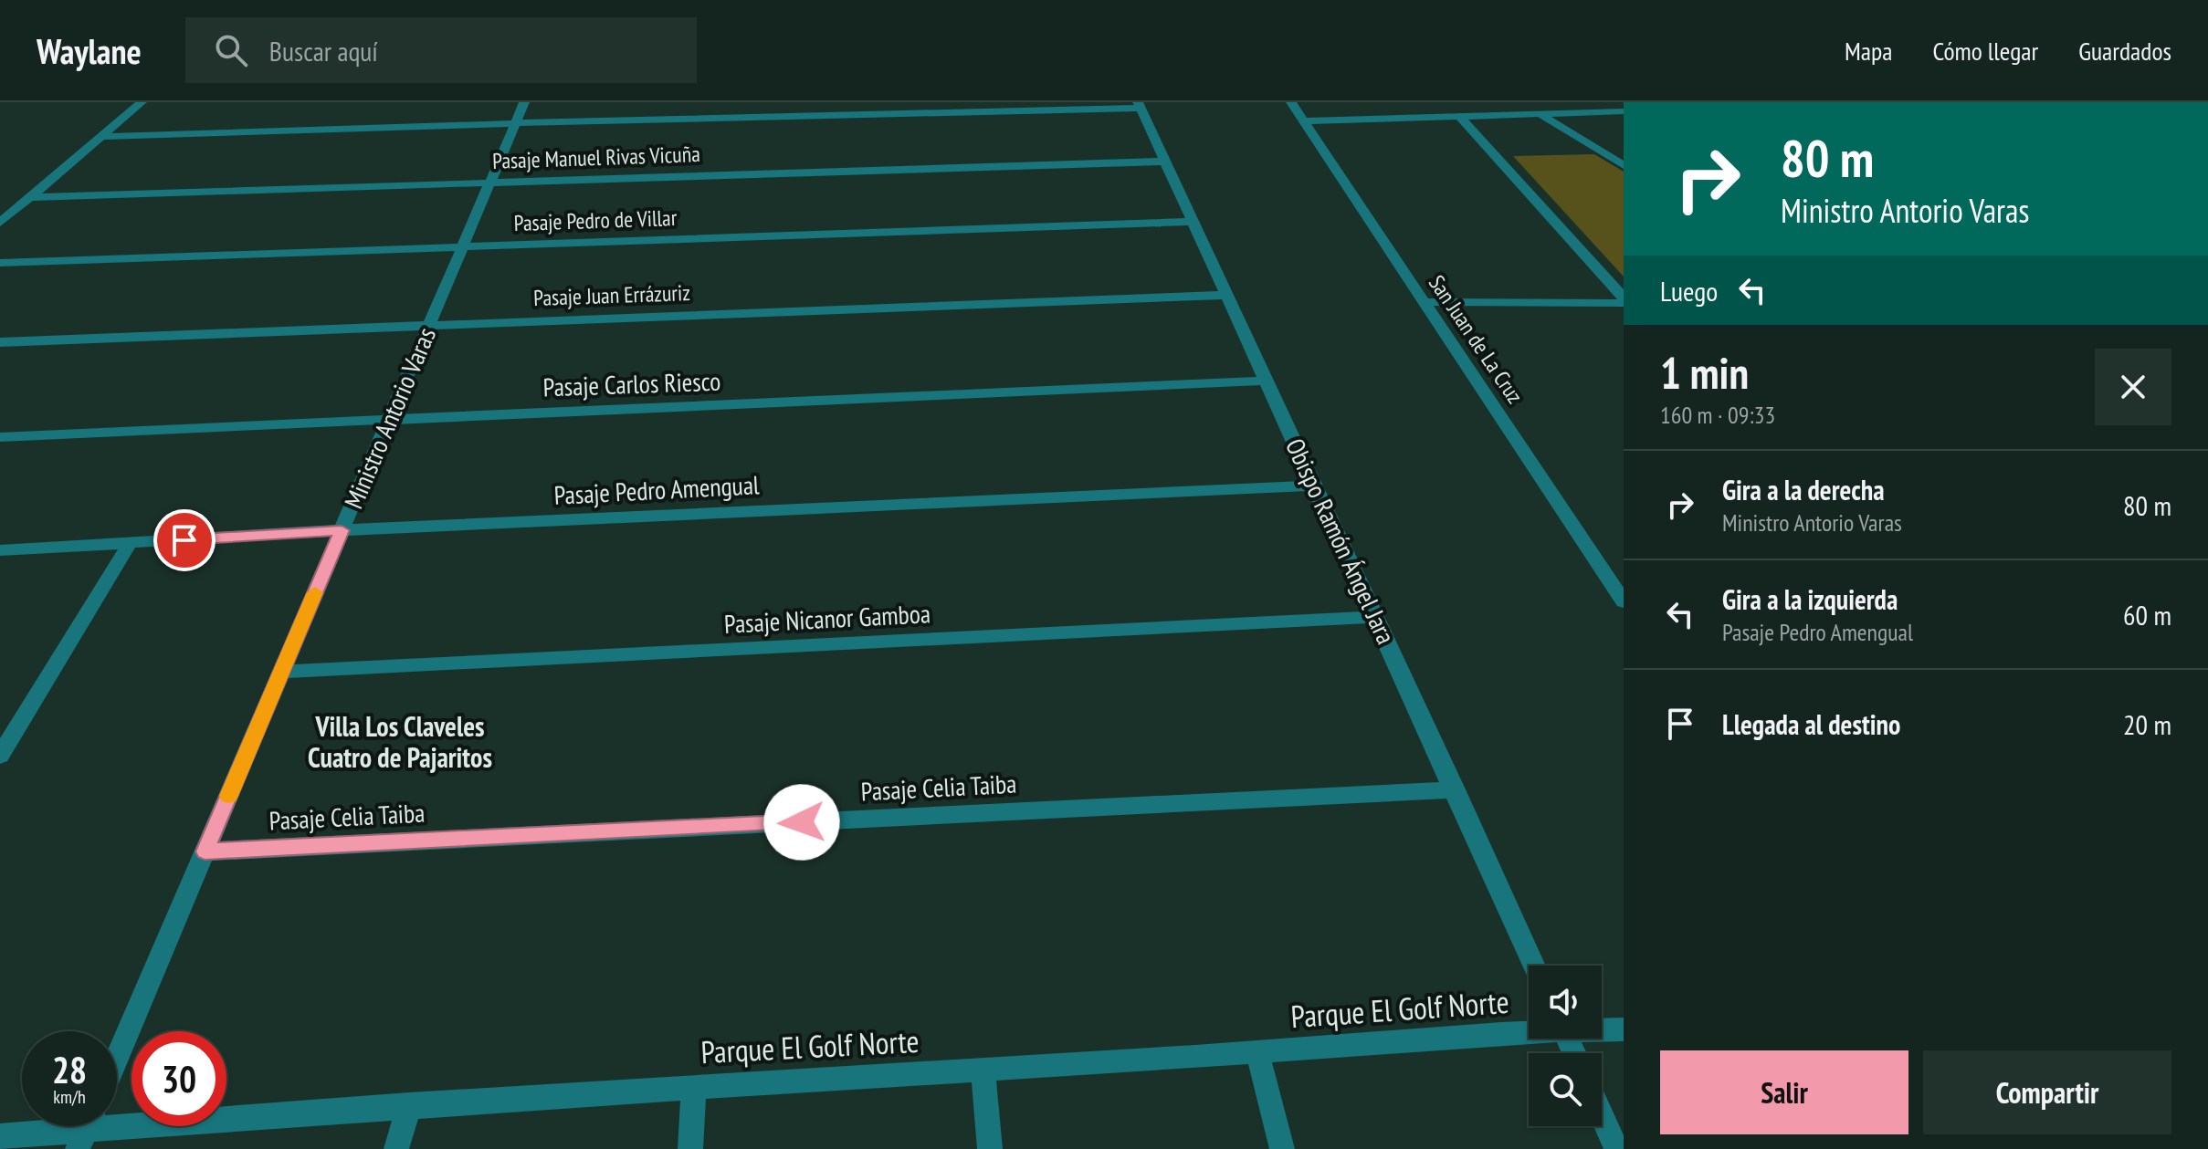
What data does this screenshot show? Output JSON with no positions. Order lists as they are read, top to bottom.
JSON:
{
  "streets": {
    "street": [
      "Pasaje Manuel Rivas Vicuña",
      "Pasaje Pedro de Villar",
      "Pasaje Juan Errázuriz",
      "San Juan de La Cruz",
      "Pasaje Carlos Riesco",
      "Ministro Antorio Varas",
      "Pasaje Pedro Amengual",
      "Obispo Ramón Ángel Jara",
      "Pasaje Nicanor Gamboa",
      "Pasaje Celia Taiba",
      "Parque El Golf Norte"
    ]
  },
  "crossings": [
    ["Pasaje Manuel Rivas Vicuña", "Ministro Antorio Varas"],
    ["Pasaje Manuel Rivas Vicuña", "Obispo Ramón Ángel Jara"],
    ["Pasaje Pedro de Villar", "Ministro Antorio Varas"],
    ["Pasaje Pedro de Villar", "Obispo Ramón Ángel Jara"],
    ["Pasaje Juan Errázuriz", "Ministro Antorio Varas"],
    ["Pasaje Juan Errázuriz", "Obispo Ramón Ángel Jara"],
    ["Pasaje Carlos Riesco", "Ministro Antorio Varas"],
    ["Pasaje Carlos Riesco", "Obispo Ramón Ángel Jara"],
    ["Ministro Antorio Varas", "Pasaje Pedro Amengual"],
    ["Ministro Antorio Varas", "Pasaje Nicanor Gamboa"],
    ["Ministro Antorio Varas", "Pasaje Celia Taiba"],
    ["Pasaje Pedro Amengual", "Obispo Ramón Ángel Jara"],
    ["Obispo Ramón Ángel Jara", "Pasaje Nicanor Gamboa"],
    ["Obispo Ramón Ángel Jara", "Pasaje Celia Taiba"]
  ],
  "districts": ["Villa Los Claveles Cuatro de Pajaritos"],
  "page": {
    "header": "Waylane",
    "search": "Buscar aquí",
    "nav": ["Mapa", "Cómo llegar", "Guardados"],
    "turn": ["80 m", "Ministro Antorio Varas"],
    "then": "Luego",
    "heading": ["1 min", "160 m · 09:33"],
    "list": [
      {
        "name": "Gira a la derecha",
        "note": "Ministro Antorio Varas",
        "value": "80 m"
      },
      {
        "name": "Gira a la izquierda",
        "note": "Pasaje Pedro Amengual",
        "value": "60 m"
      },
      {
        "name": "Llegada al destino",
        "value": "20 m"
      }
    ],
    "speed": "28 km/h",
    "limit": "30",
    "buttons": ["Salir", "Compartir"]
  }
}
